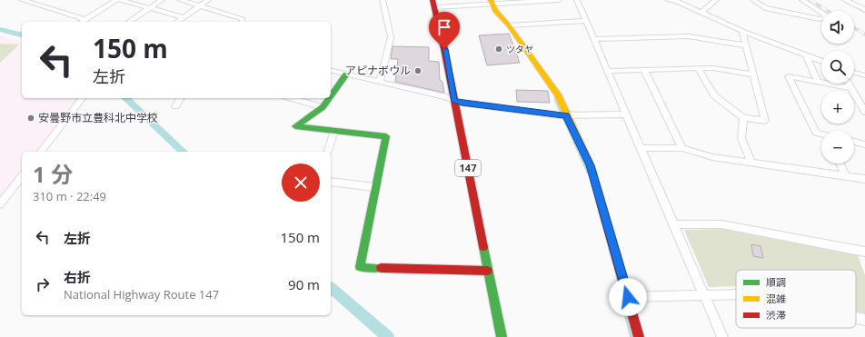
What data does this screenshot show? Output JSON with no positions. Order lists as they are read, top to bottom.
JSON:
{
  "streets": {
    "main road": ["147"]
  },
  "places": ["ツタヤ", "アピナボウル", "安曇野市立豊科北中学校"],
  "legend": ["順調", "混雑", "渋滞"],
  "page": {
    "map_buttons": ["+", "−"],
    "turn": ["150 m", "左折"],
    "heading": ["1 分", "310 m · 22:49"],
    "list": [
      {
        "name": "左折",
        "value": "150 m"
      },
      {
        "name": "右折",
        "note": "National Highway Route 147",
        "value": "90 m"
      }
    ]
  }
}
